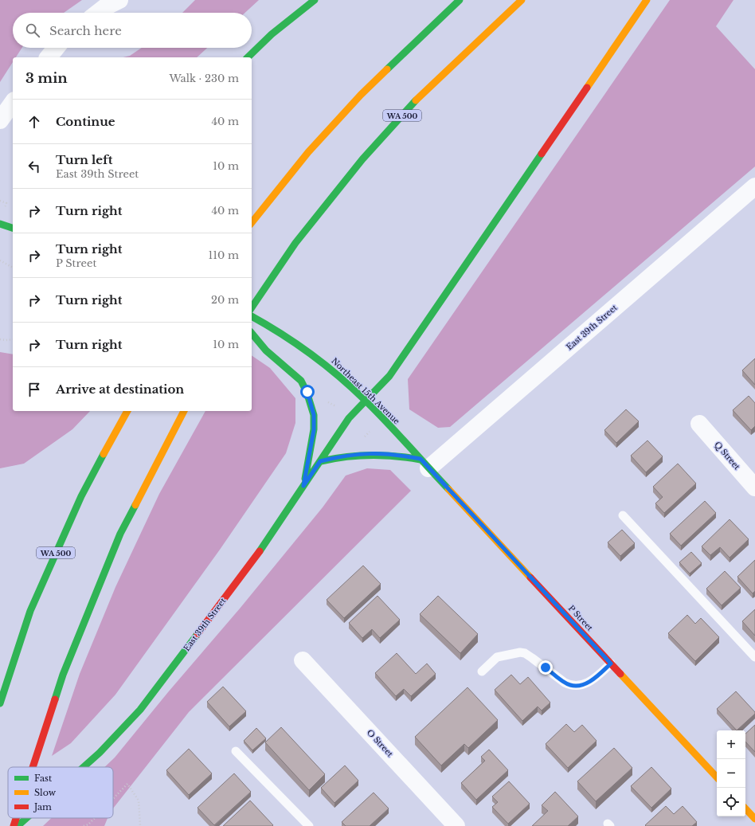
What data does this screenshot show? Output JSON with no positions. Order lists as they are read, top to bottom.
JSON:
{
  "streets": {
    "main road": [
      "WA 500",
      "East 39th Street",
      "Northeast 15th Avenue",
      "P Street"
    ],
    "street": ["Q Street", "O Street"]
  },
  "crossings": [
    ["East 39th Street", "Northeast 15th Avenue"],
    ["East 39th Street", "P Street"],
    ["Northeast 15th Avenue", "P Street"]
  ],
  "legend": ["Fast", "Slow", "Jam"],
  "page": {
    "search": "Search here",
    "heading": ["3 min", "Walk · 230 m"],
    "list": [
      ["Continue", "40 m"],
      ["Turn left", "East 39th Street", "10 m"],
      ["Turn right", "40 m"],
      ["Turn right", "P Street", "110 m"],
      ["Turn right", "20 m"],
      ["Turn right", "10 m"],
      "Arrive at destination"
    ],
    "map_buttons": ["+", "−"]
  }
}
